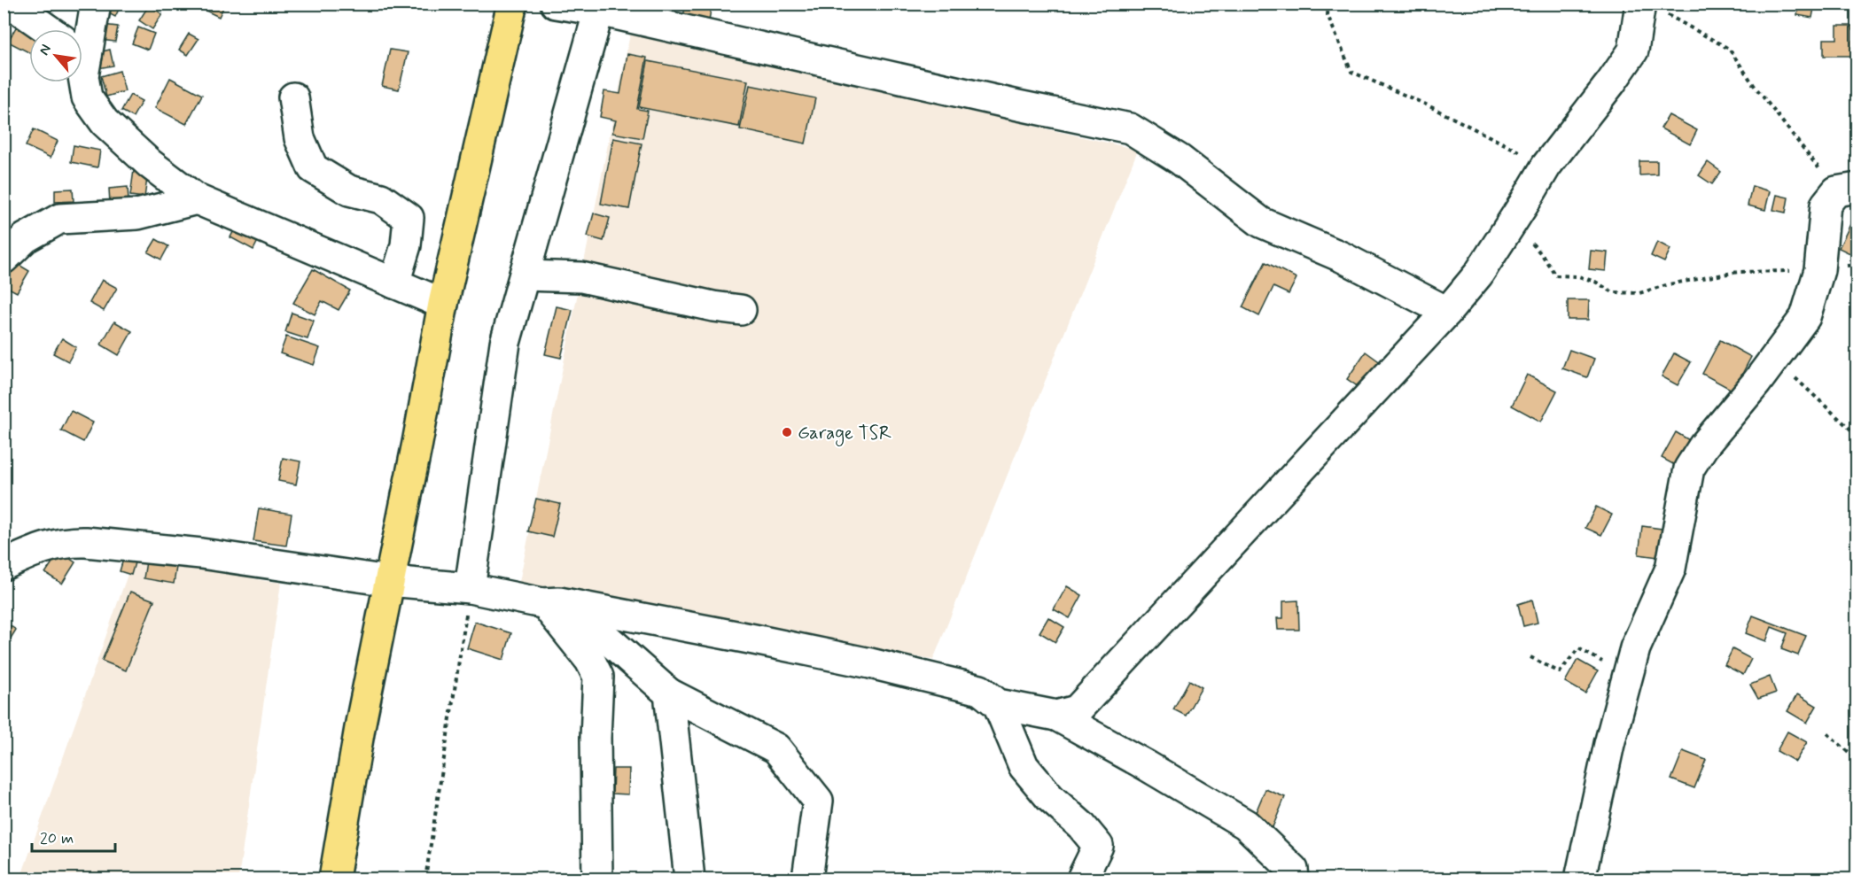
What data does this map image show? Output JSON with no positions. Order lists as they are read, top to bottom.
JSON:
{
  "places": ["Garage TSR"],
  "scale_bar": "20 m",
  "north": "top left"
}
